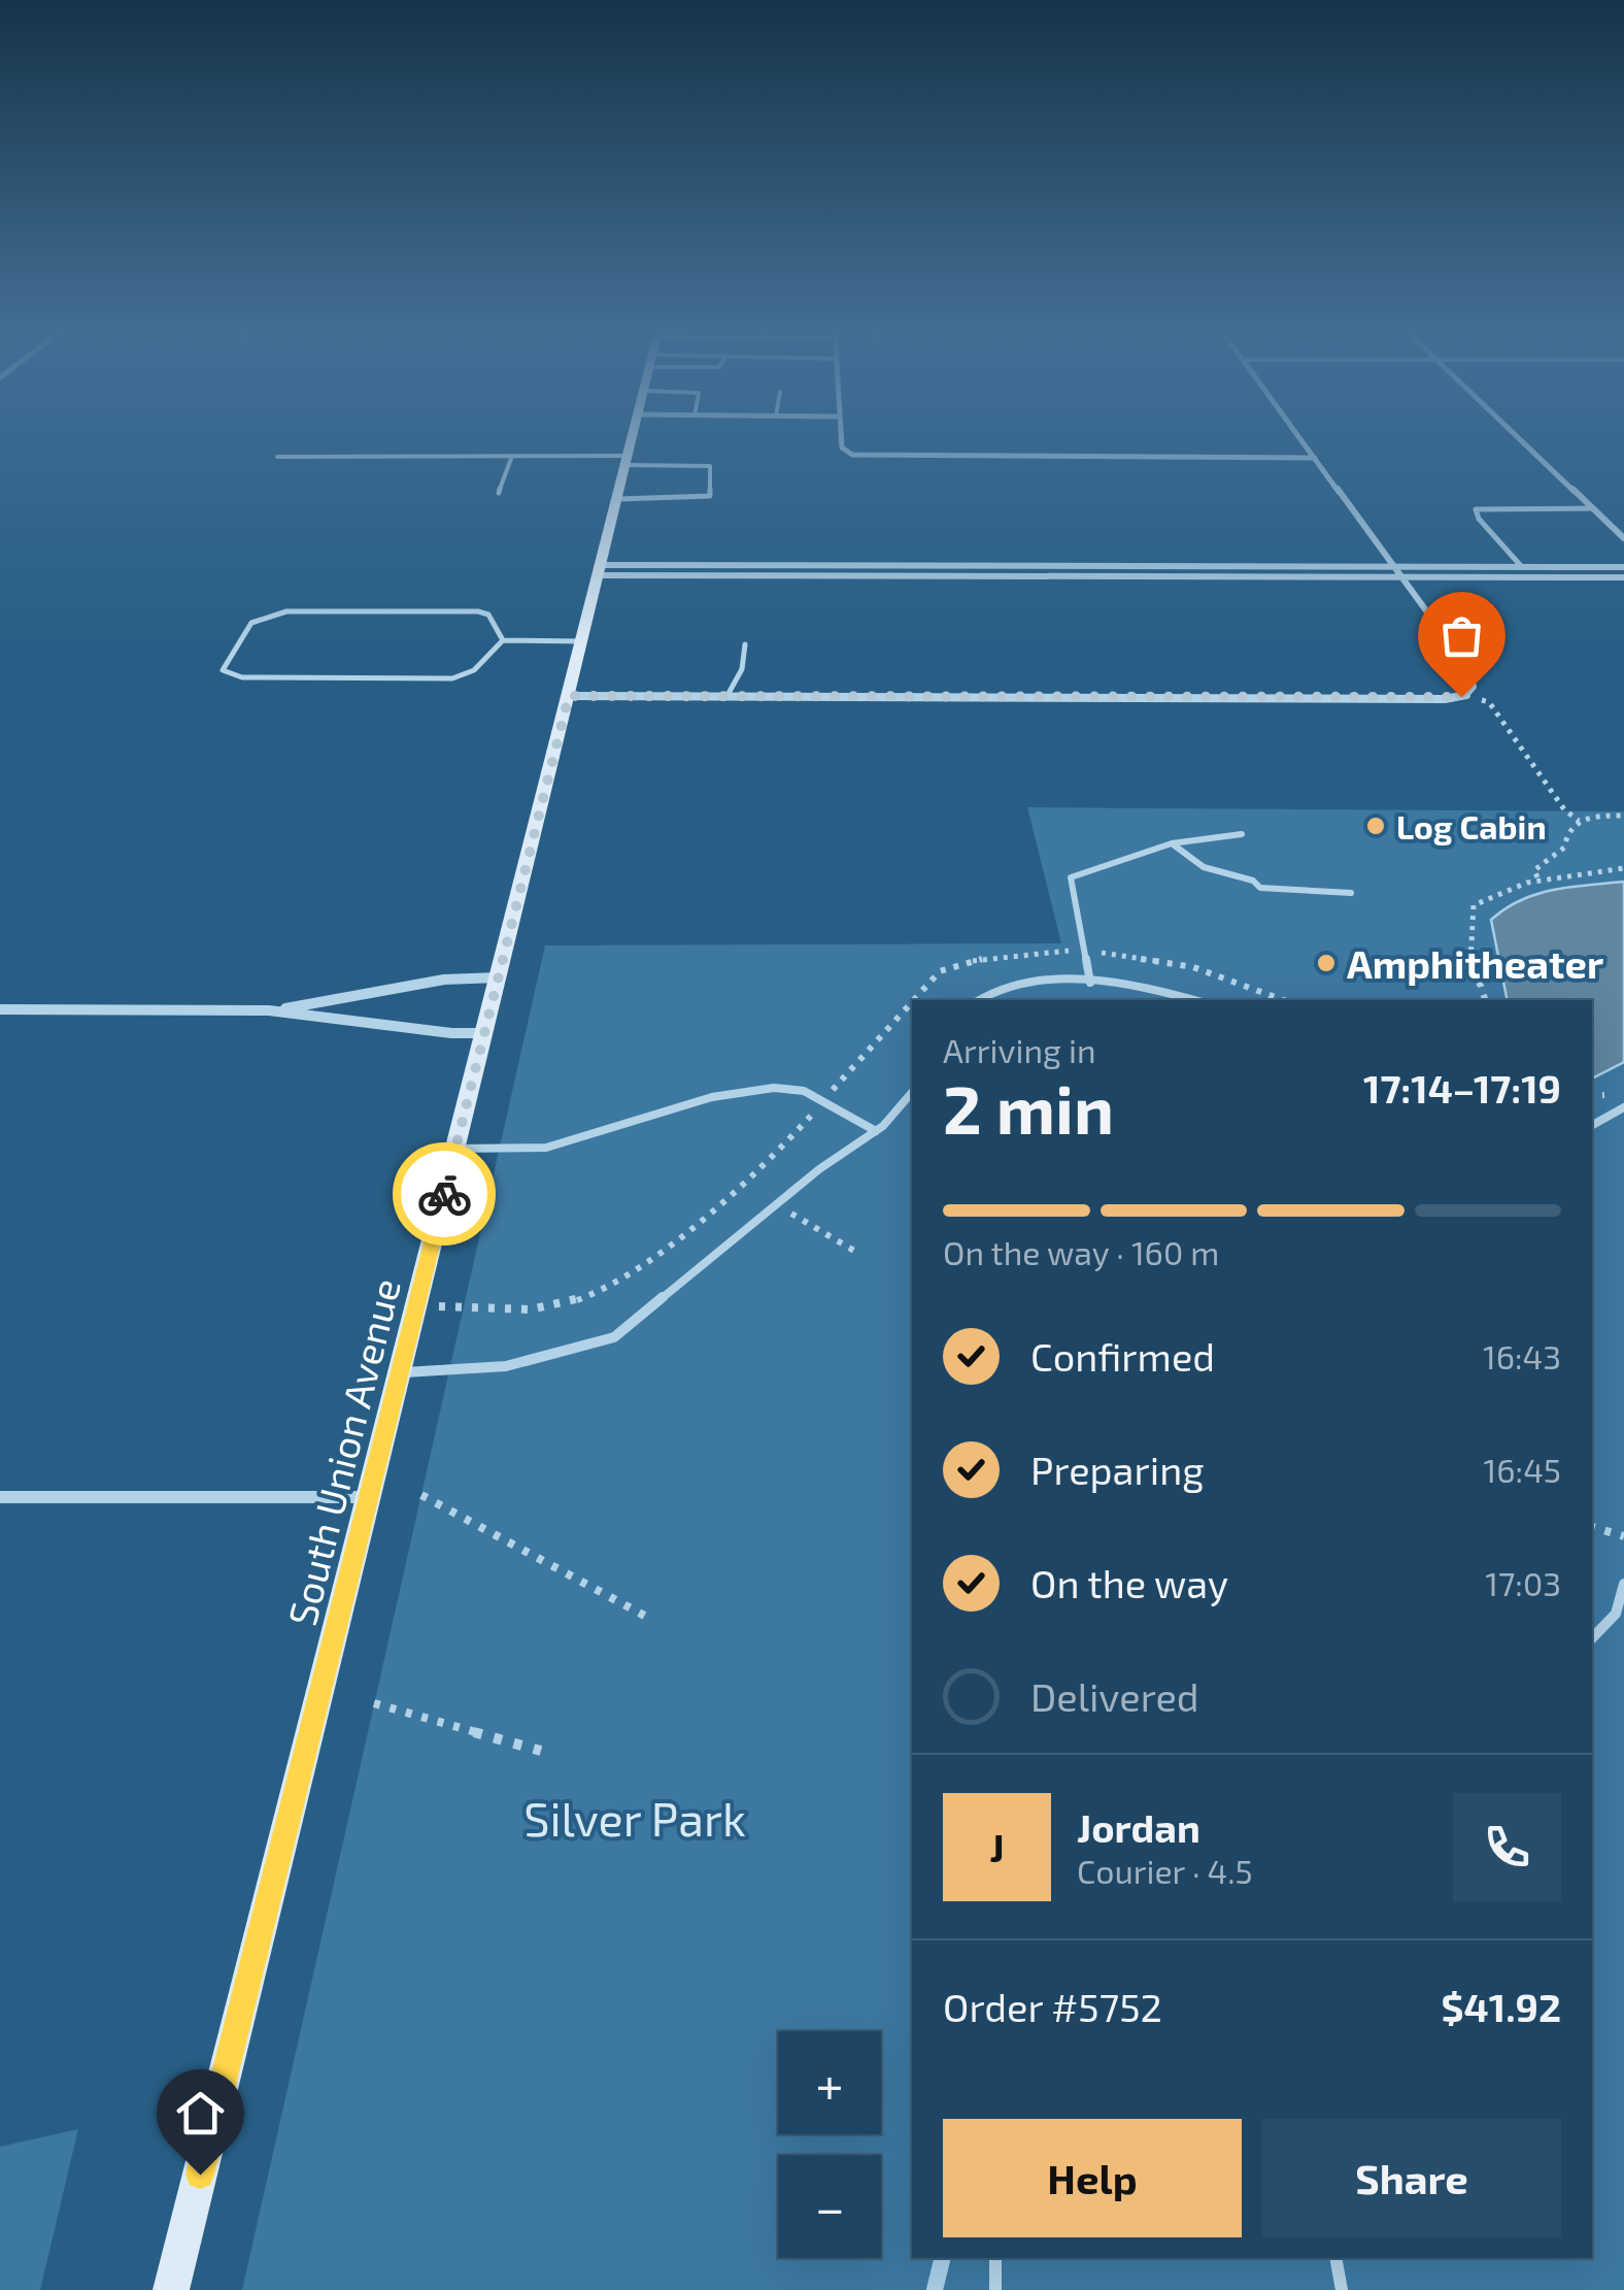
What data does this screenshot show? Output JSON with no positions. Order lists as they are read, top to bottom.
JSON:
{
  "streets": {
    "main road": ["South Union Avenue"]
  },
  "parks": ["Silver Park"],
  "places": ["Log Cabin", "Amphitheater"],
  "page": {
    "heading": ["2 min", "Arriving in", "17:14–17:19"],
    "panel": [
      "Jordan",
      "Courier · 4.5",
      "Order #5752",
      "$41.92"
    ],
    "bar": "On the way · 160 m",
    "list": [
      ["Confirmed", "16:43"],
      ["Preparing", "16:45"],
      ["On the way", "17:03"],
      "Delivered"
    ],
    "round": "J",
    "map_buttons": ["+", "−"],
    "buttons": ["Help", "Share"]
  }
}
